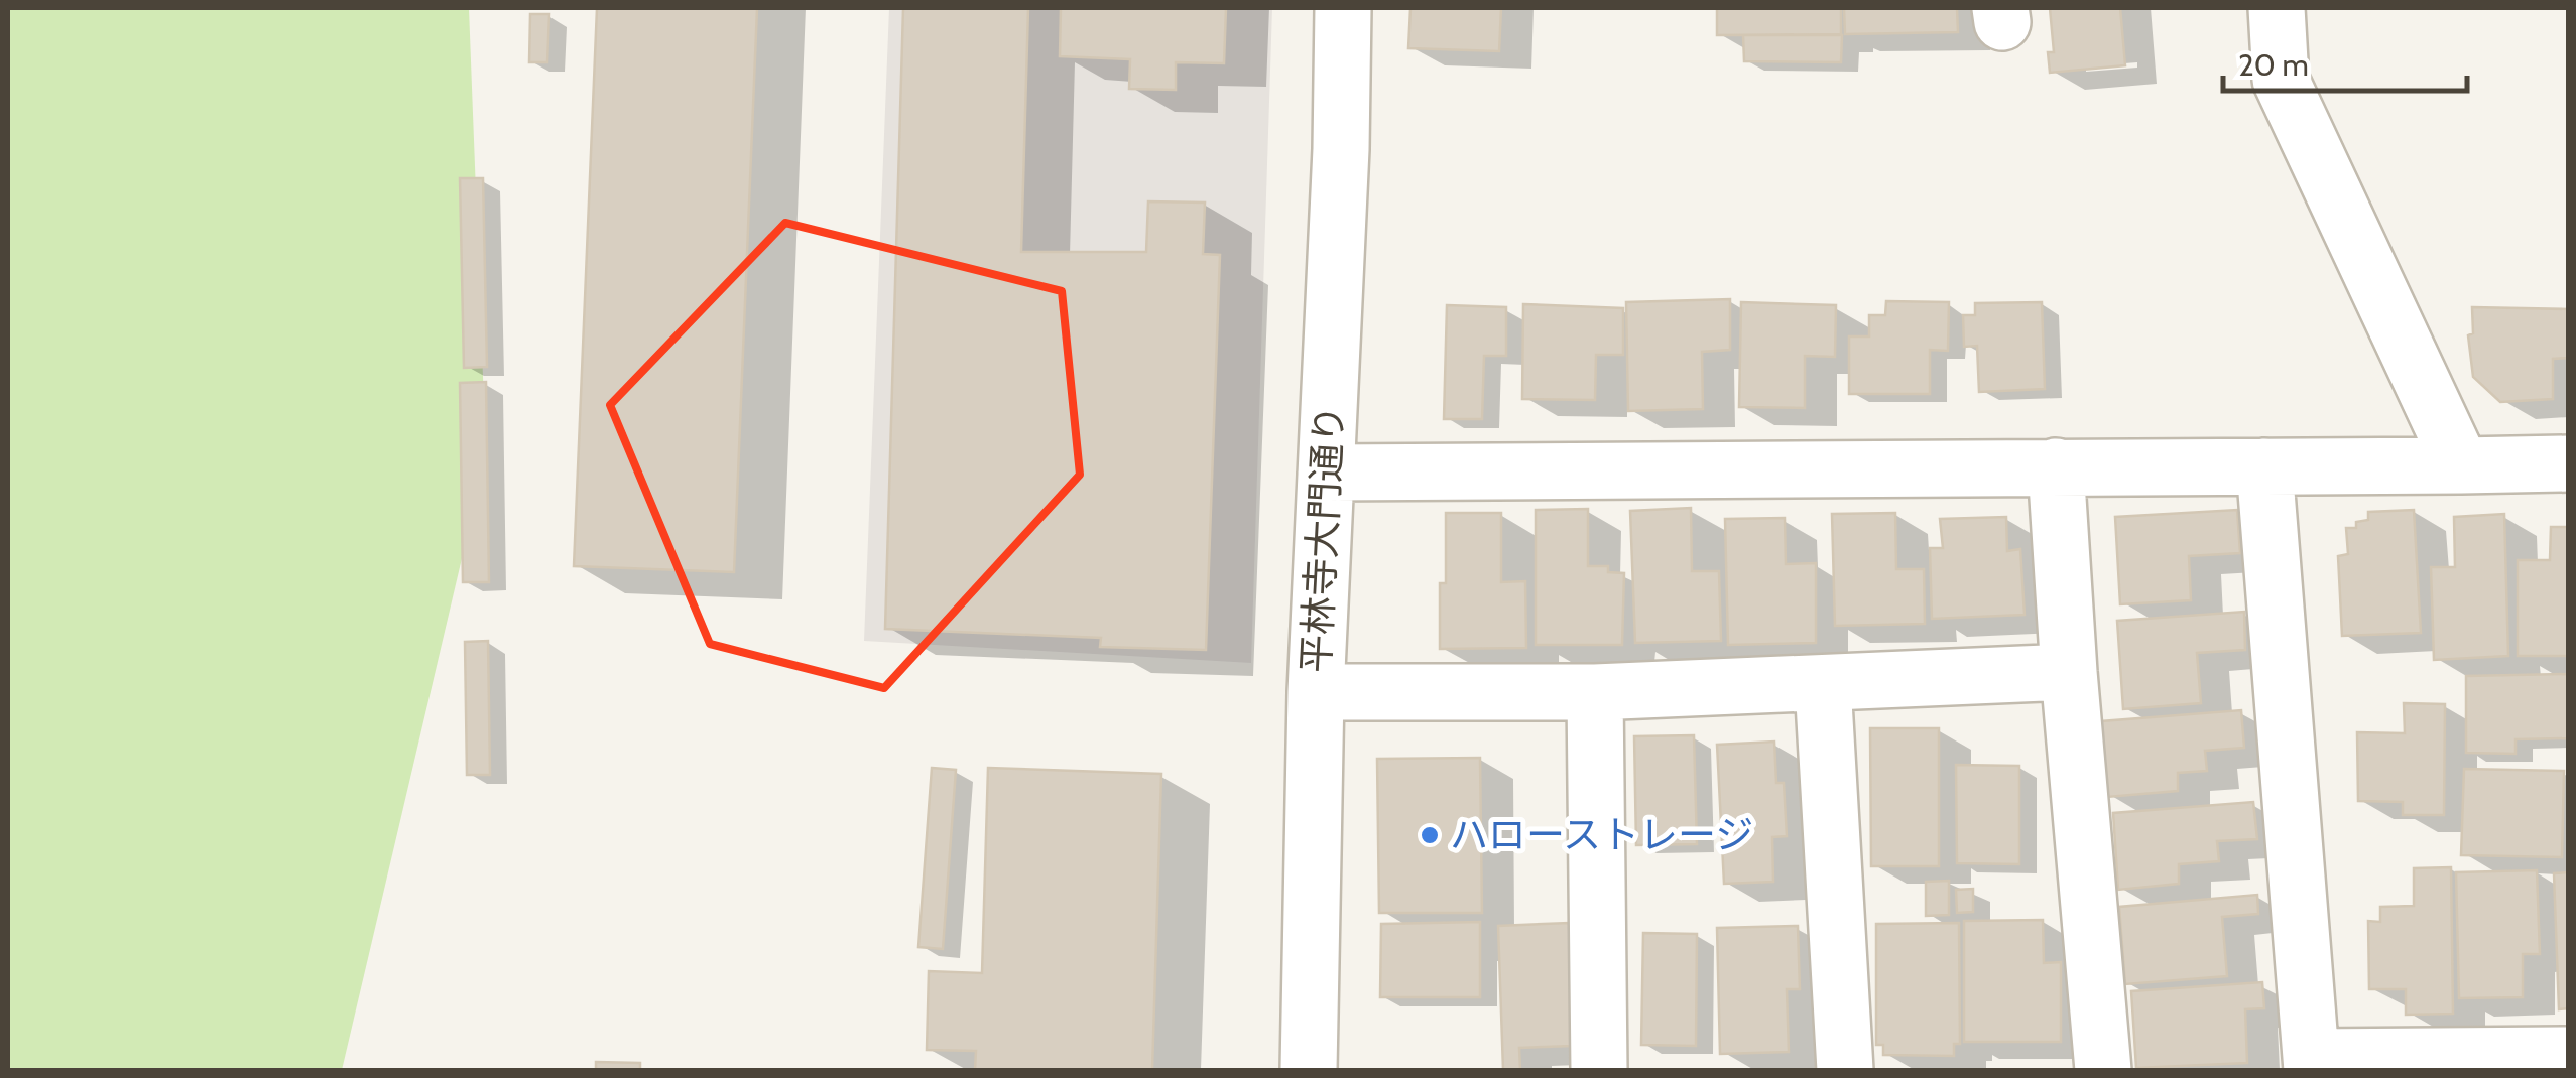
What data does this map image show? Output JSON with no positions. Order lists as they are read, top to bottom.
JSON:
{
  "streets": {
    "street": ["平林寺大門通り"]
  },
  "places": ["ハローストレージ"],
  "scale_bar": "20 m"
}
